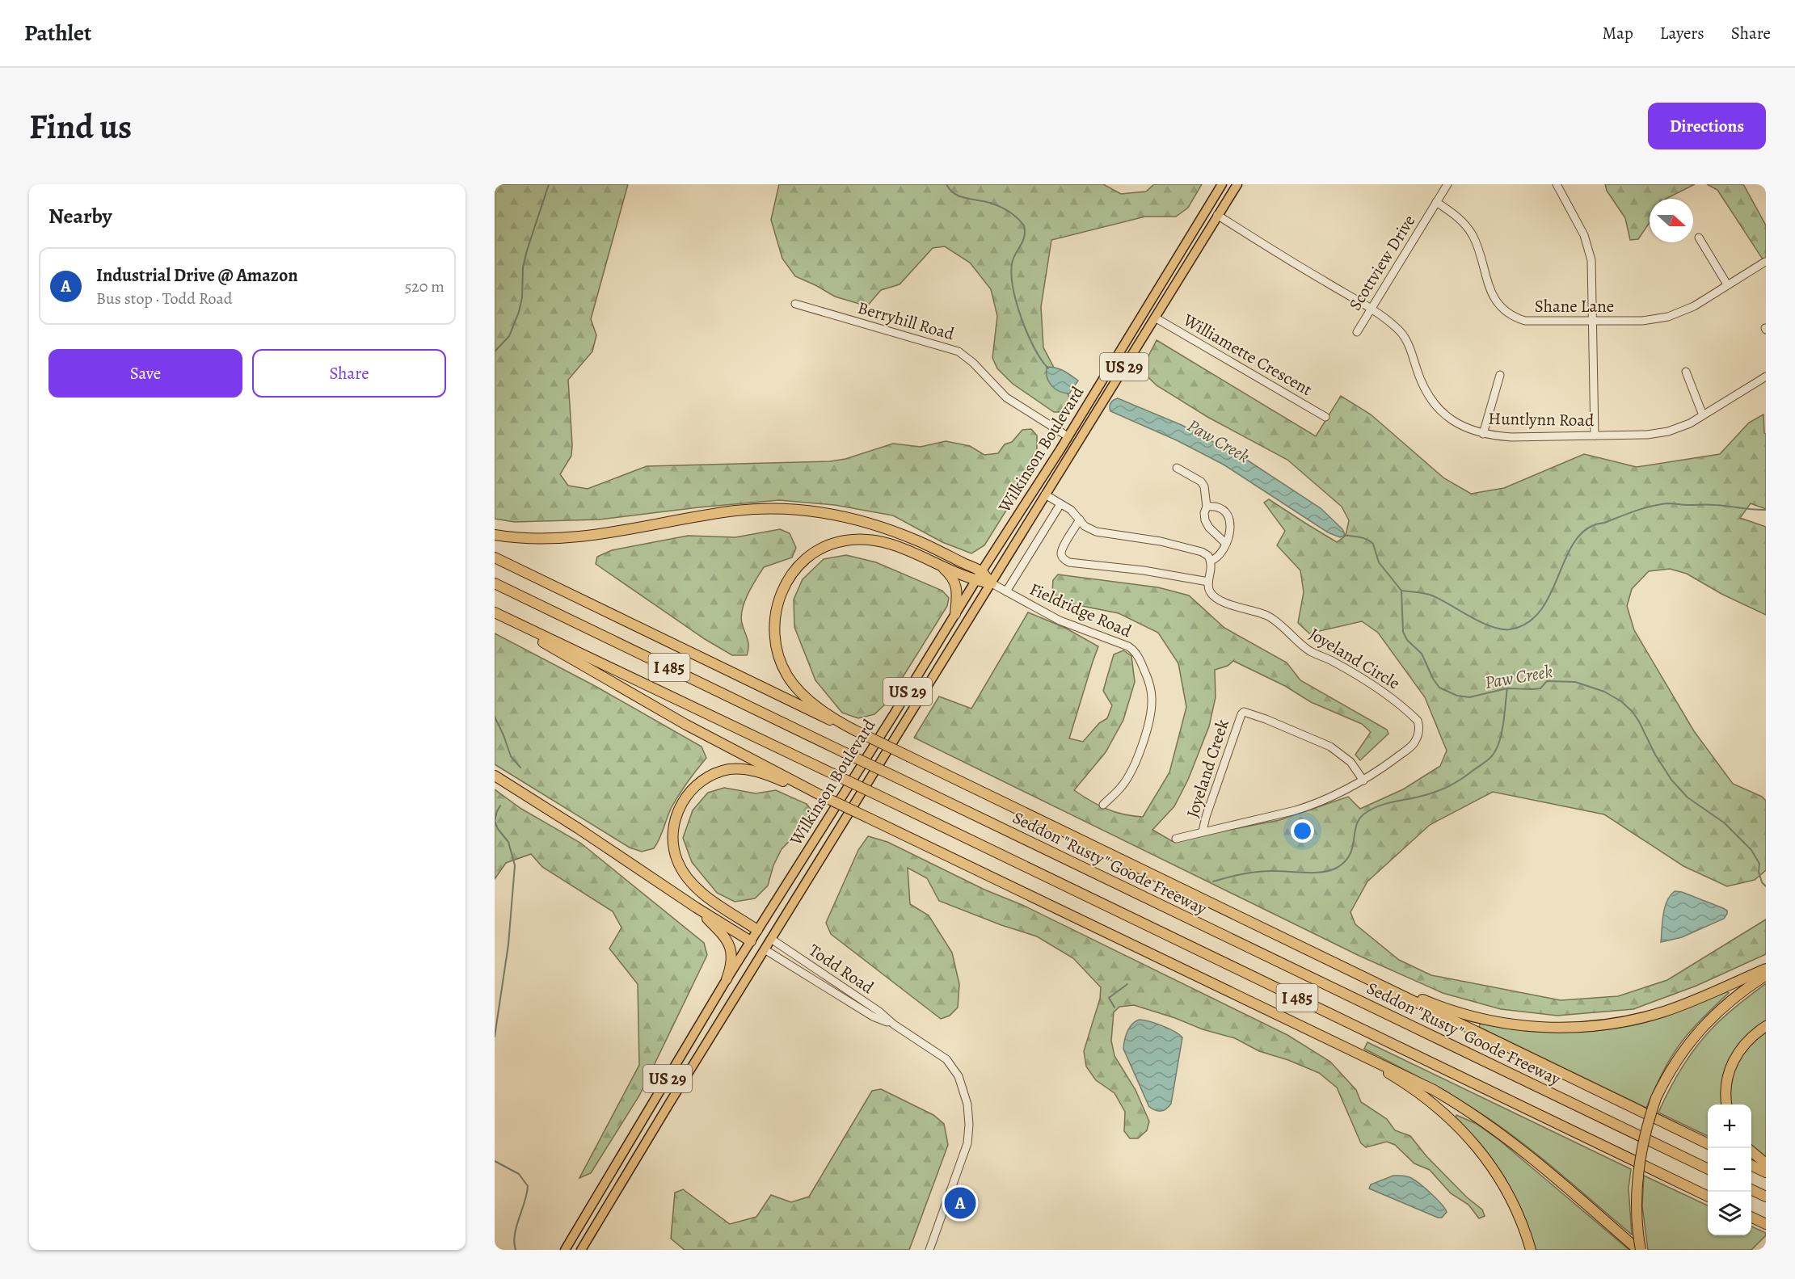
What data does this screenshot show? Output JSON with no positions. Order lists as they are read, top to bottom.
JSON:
{
  "streets": {
    "highway": ["I 485", "Seddon \"Rusty\" Goode Freeway"],
    "main road": ["US 29", "Wilkinson Boulevard"],
    "street": [
      "Scottview Drive",
      "Shane Lane",
      "Berryhill Road",
      "Williamette Crescent",
      "Huntlynn Road",
      "Fieldridge Road",
      "Joyeland Circle",
      "Joyeland Creek",
      "Todd Road"
    ]
  },
  "crossings": [
    ["Scottview Drive", "Shane Lane"],
    ["Scottview Drive", "Huntlynn Road"],
    ["Berryhill Road", "Wilkinson Boulevard"],
    ["Williamette Crescent", "Wilkinson Boulevard"],
    ["Huntlynn Road", "Wilkinson Boulevard"],
    ["Wilkinson Boulevard", "Fieldridge Road"],
    ["Wilkinson Boulevard", "Todd Road"],
    ["Joyeland Circle", "Joyeland Creek"]
  ],
  "water": ["Paw Creek"],
  "north": "right",
  "page": {
    "header": "Pathlet",
    "nav": ["Map", "Layers", "Share"],
    "buttons": [
      "Directions",
      ["Save", "Share"]
    ],
    "title": "Find us",
    "heading": "Nearby",
    "list": [
      {
        "mark": "A",
        "name": "Industrial Drive @ Amazon",
        "note": "Bus stop · Todd Road",
        "value": "520 m"
      }
    ],
    "map_buttons": ["+", "−"],
    "pins": "A"
  }
}
